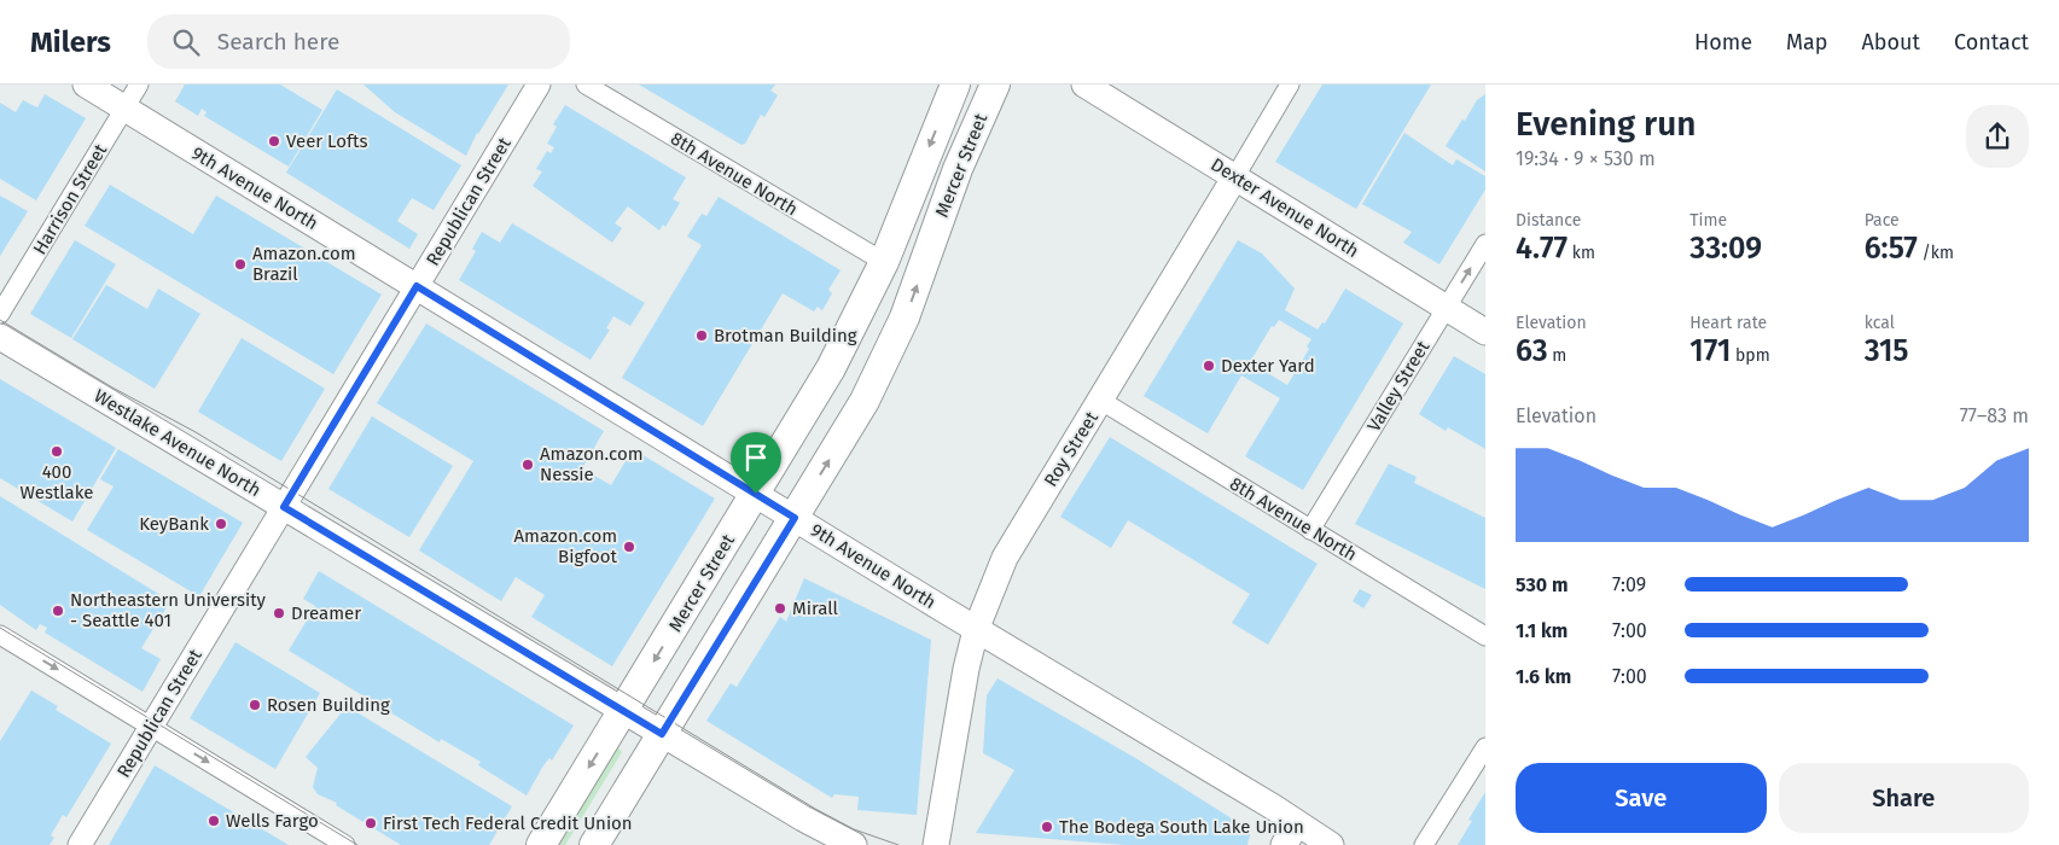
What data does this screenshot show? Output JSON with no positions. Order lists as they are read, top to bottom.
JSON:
{
  "streets": {
    "main road": [
      "Mercer Street",
      "9th Avenue North",
      "Dexter Avenue North",
      "Westlake Avenue North",
      "Roy Street"
    ],
    "street": [
      "8th Avenue North",
      "Harrison Street",
      "Republican Street",
      "Valley Street"
    ]
  },
  "crossings": [
    ["Mercer Street", "8th Avenue North"],
    ["Mercer Street", "9th Avenue North"],
    ["Mercer Street", "Westlake Avenue North"],
    ["8th Avenue North", "Valley Street"],
    ["8th Avenue North", "Roy Street"],
    ["9th Avenue North", "Harrison Street"],
    ["9th Avenue North", "Republican Street"],
    ["9th Avenue North", "Roy Street"],
    ["Republican Street", "Westlake Avenue North"],
    ["Dexter Avenue North", "Valley Street"],
    ["Dexter Avenue North", "Roy Street"]
  ],
  "places": [
    "Veer Lofts",
    "Amazon.com Brazil",
    "Brotman Building",
    "Dexter Yard",
    "400 Westlake",
    "Amazon.com Nessie",
    "KeyBank",
    "Amazon.com Bigfoot",
    "Mirall",
    "Northeastern University - Seattle 401",
    "Dreamer",
    "Rosen Building",
    "Wells Fargo",
    "First Tech Federal Credit Union",
    "The Bodega South Lake Union"
  ],
  "page": {
    "header": "Milers",
    "search": "Search here",
    "nav": [
      "Home",
      "Map",
      "About",
      "Contact"
    ],
    "heading": ["Evening run", "19:34 · 9 × 530 m"],
    "stats": [
      ["Distance", "4.77 km"],
      ["Time", "33:09"],
      ["Pace", "6:57 /km"],
      ["Elevation", "63 m"],
      ["Heart rate", "171 bpm"],
      ["kcal", "315"]
    ],
    "chart": ["Elevation", "77–83 m"],
    "list": [
      {
        "name": "530 m",
        "note": "7:09"
      },
      {
        "name": "1.1 km",
        "note": "7:00"
      },
      {
        "name": "1.6 km",
        "note": "7:00"
      }
    ],
    "buttons": ["Save", "Share"]
  }
}
